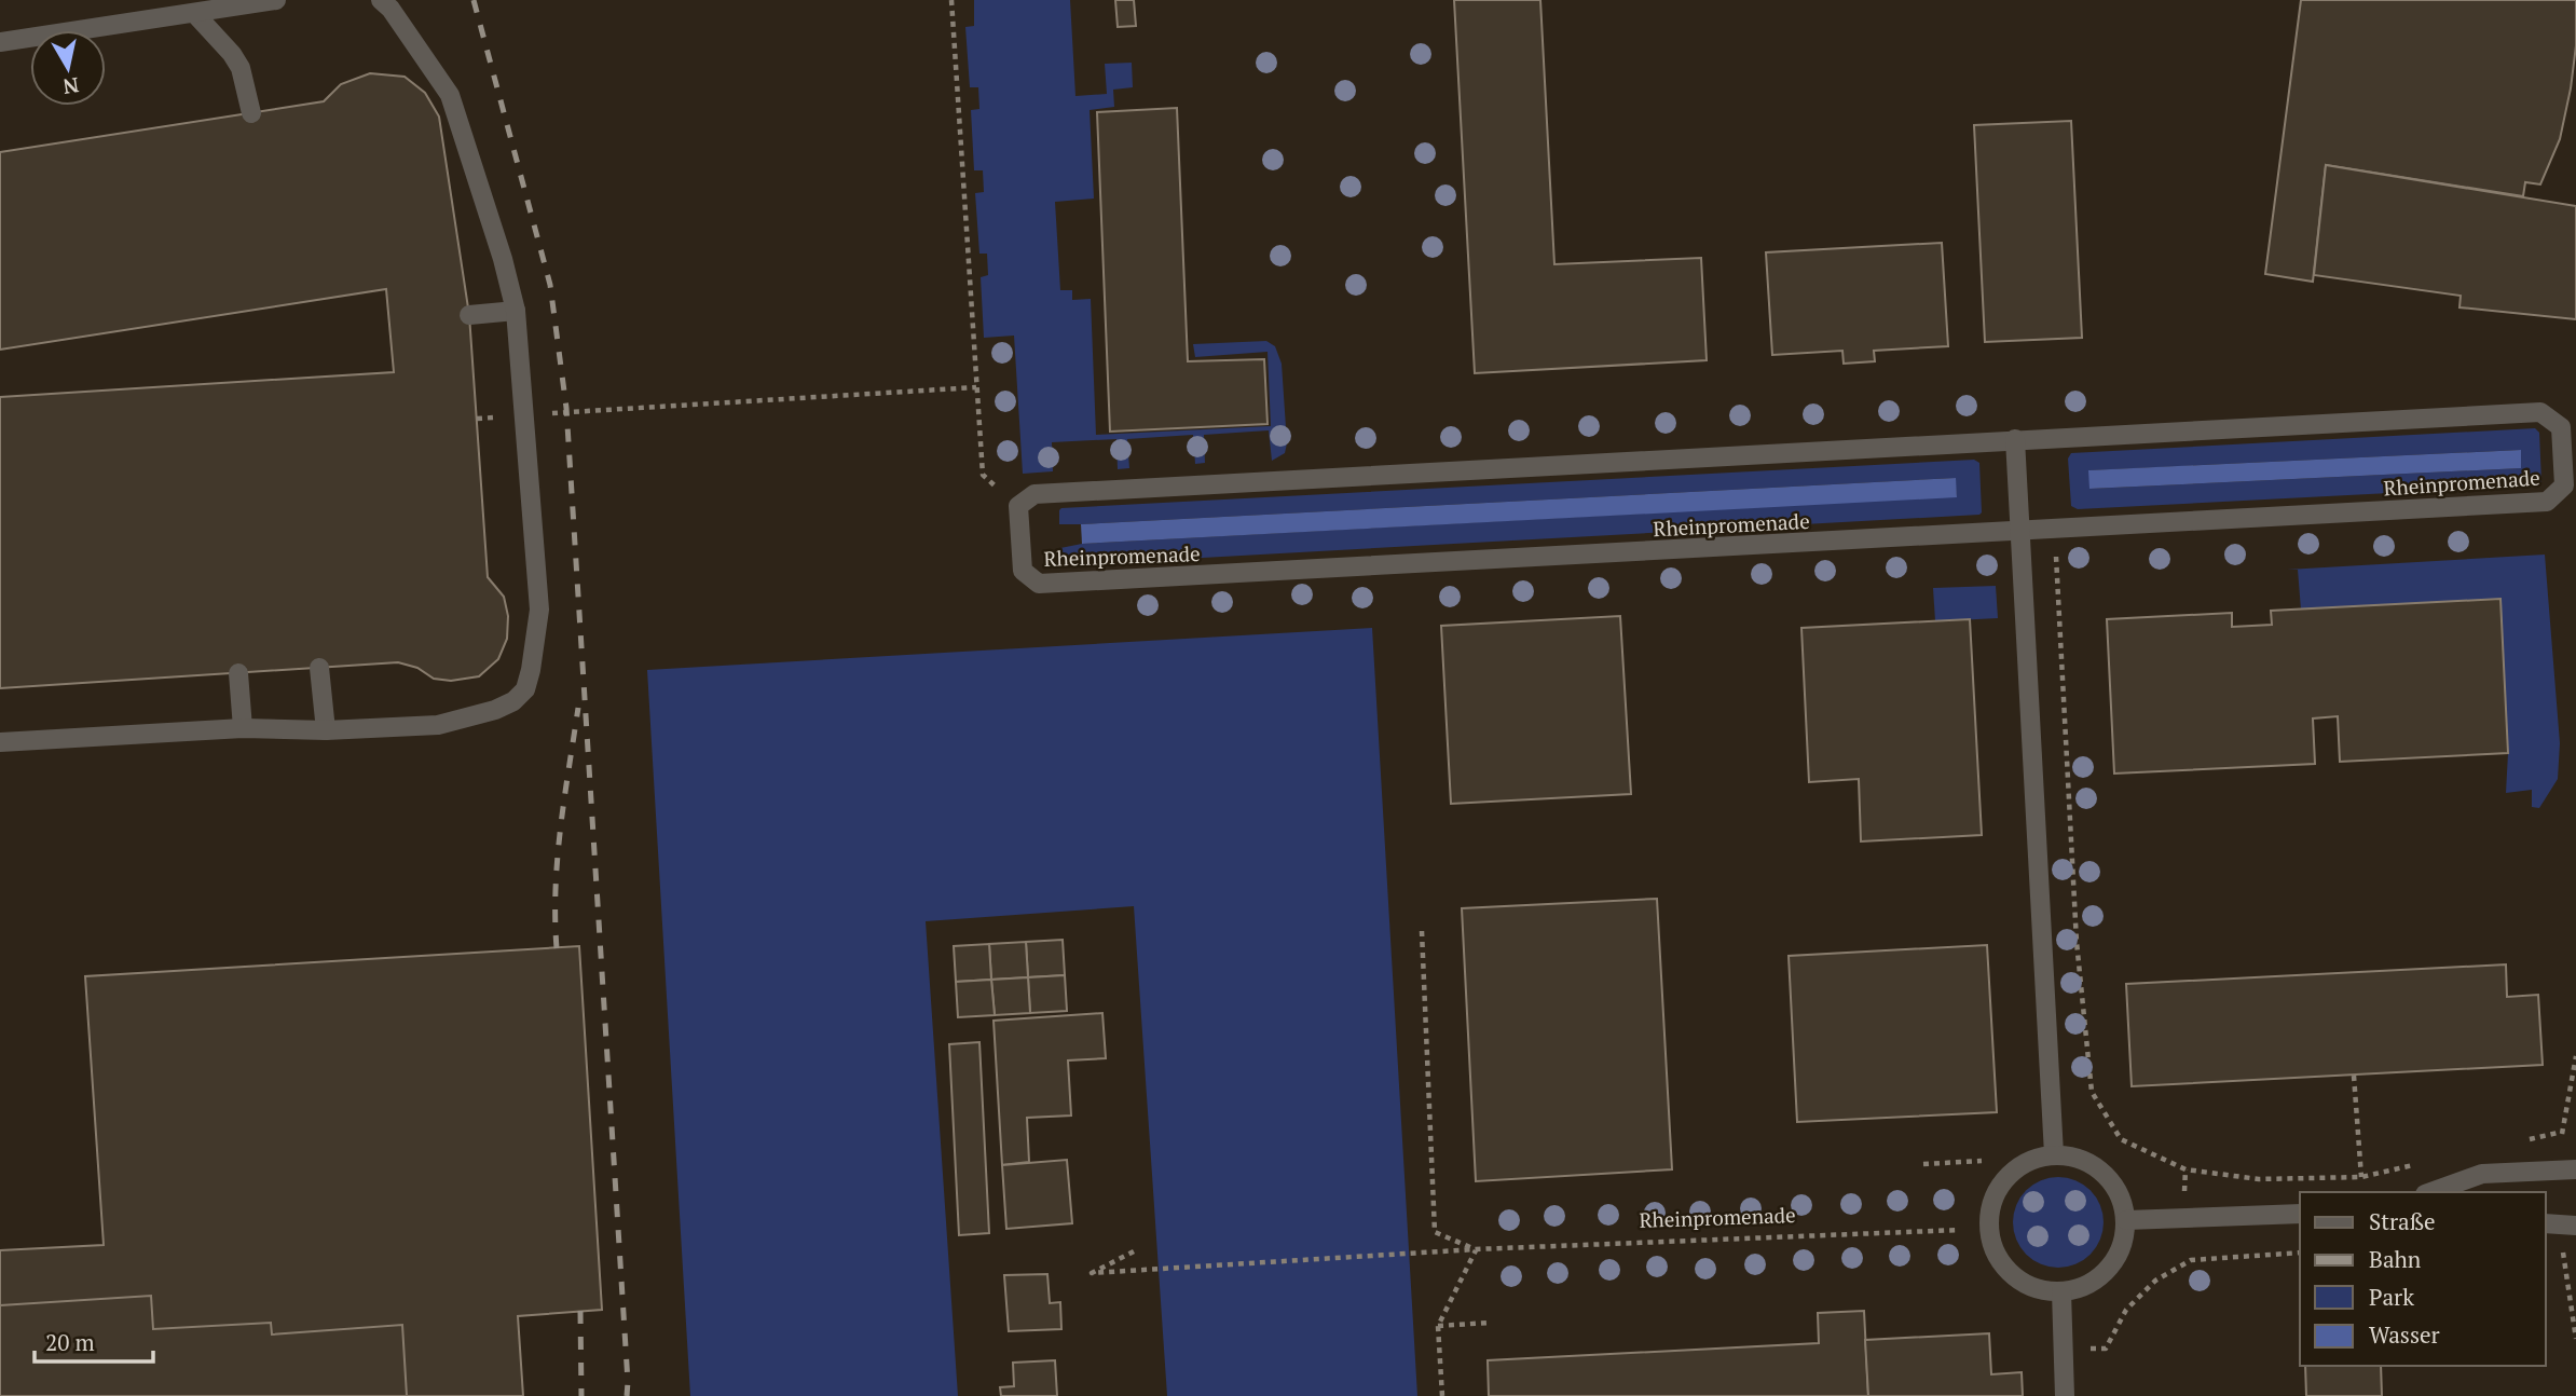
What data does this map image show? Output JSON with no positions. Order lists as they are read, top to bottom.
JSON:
{
  "streets": {
    "street": ["Rheinpromenade"]
  },
  "legend": [
    "Straße",
    "Bahn",
    "Park",
    "Wasser"
  ],
  "scale_bar": "20 m",
  "north": "bottom"
}
